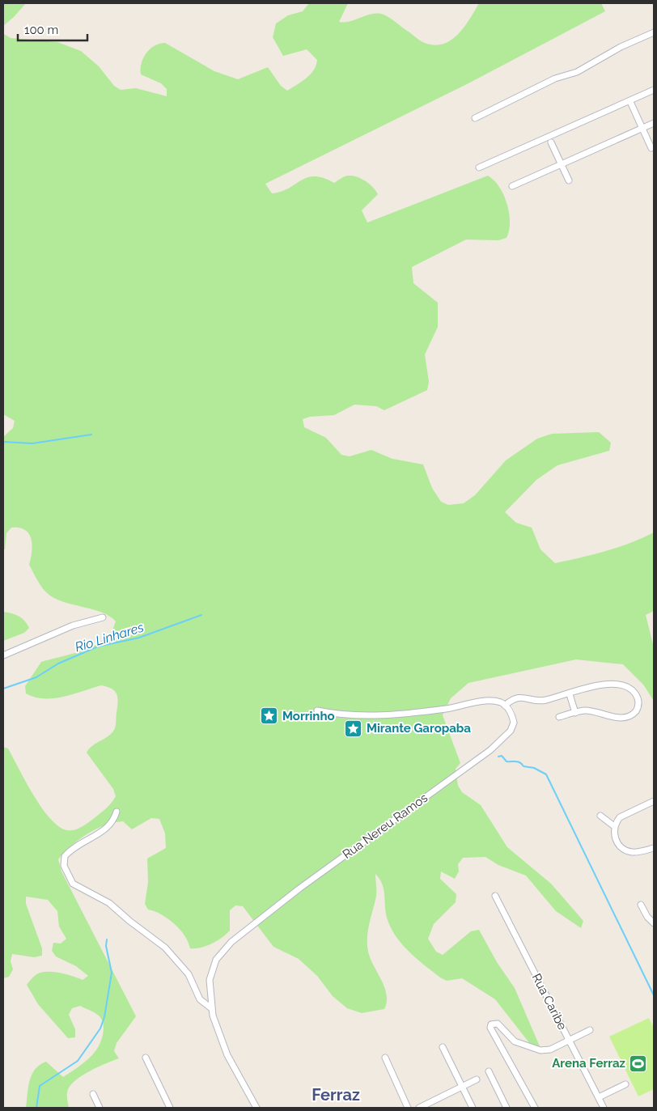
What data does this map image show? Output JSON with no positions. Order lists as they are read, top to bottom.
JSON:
{
  "streets": {
    "street": ["Rua Nereu Ramos", "Rua Caribe"]
  },
  "districts": ["Ferraz"],
  "water": ["Rio Linhares"],
  "places": {
    "place": ["Morrinho", "Mirante Garopaba"],
    "sports": ["Arena Ferraz"]
  },
  "scale_bar": "100 m"
}
